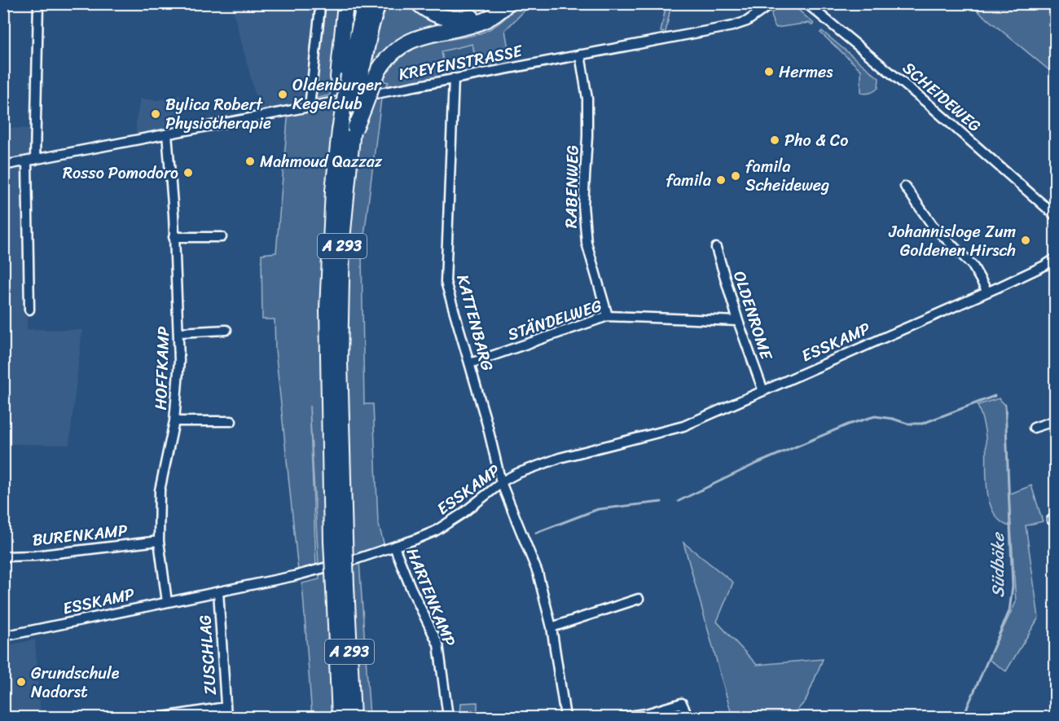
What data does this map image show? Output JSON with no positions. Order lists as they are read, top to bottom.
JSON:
{
  "streets": {
    "highway": ["A 293"],
    "street": [
      "KREYENSTRASSE",
      "SCHEIDEWEG",
      "RABENWEG",
      "OLDENROME",
      "STÄNDELWEG",
      "KATTENBARG",
      "ESSKAMP",
      "HOFFKAMP",
      "BURENKAMP",
      "HARTENKAMP",
      "ZUSCHLAG"
    ]
  },
  "crossings": [
    ["KREYENSTRASSE", "RABENWEG"],
    ["KREYENSTRASSE", "KATTENBARG"],
    ["KREYENSTRASSE", "HOFFKAMP"],
    ["RABENWEG", "STÄNDELWEG"],
    ["OLDENROME", "STÄNDELWEG"],
    ["OLDENROME", "ESSKAMP"],
    ["STÄNDELWEG", "KATTENBARG"],
    ["KATTENBARG", "ESSKAMP"],
    ["ESSKAMP", "HOFFKAMP"],
    ["ESSKAMP", "HARTENKAMP"],
    ["ESSKAMP", "ZUSCHLAG"],
    ["HOFFKAMP", "BURENKAMP"]
  ],
  "water": ["Südbäke"],
  "places": [
    "Hermes",
    "Oldenburger Kegelclub",
    "Bylica Robert Physiotherapie",
    "Pho & Co",
    "Mahmoud Qazzaz",
    "Rosso Pomodoro",
    "famila Scheideweg",
    "famila",
    "Johannisloge Zum Goldenen Hirsch",
    "Grundschule Nadorst"
  ]
}
